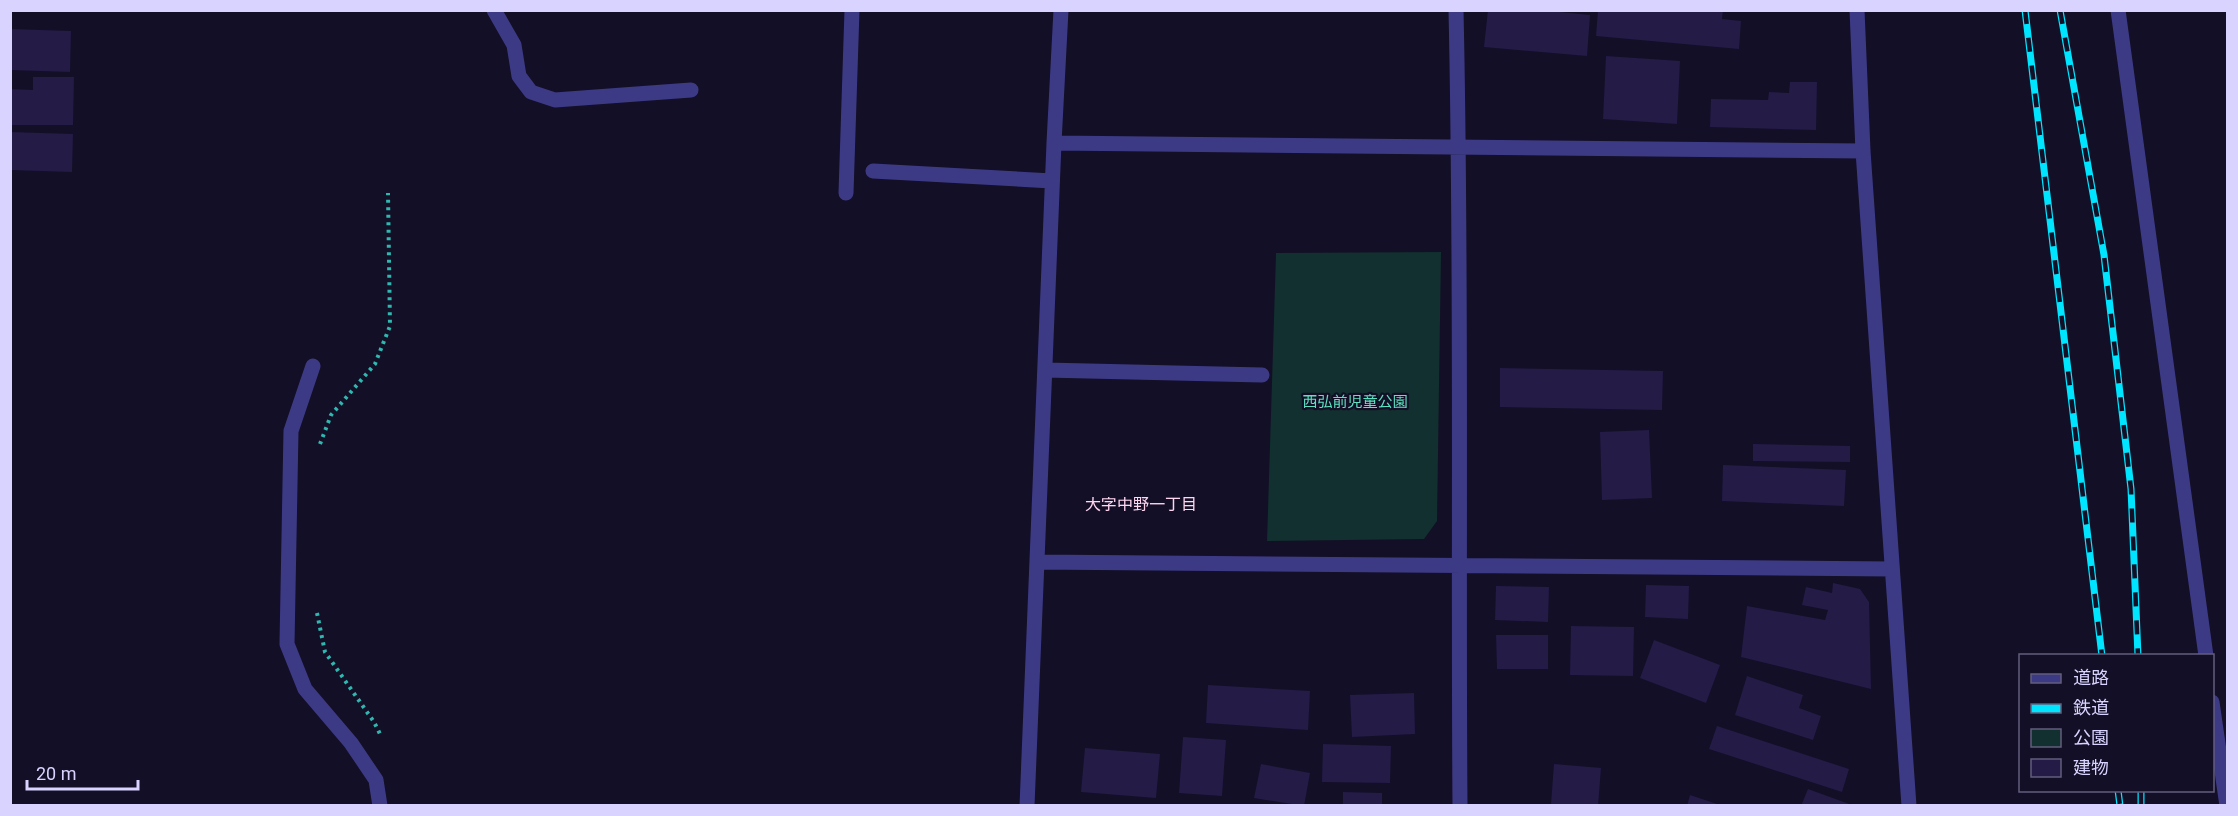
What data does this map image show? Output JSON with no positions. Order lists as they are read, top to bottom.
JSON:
{
  "districts": ["大字中野一丁目"],
  "parks": ["西弘前児童公園"],
  "legend": [
    "道路",
    "鉄道",
    "公園",
    "建物"
  ],
  "scale_bar": "20 m"
}
